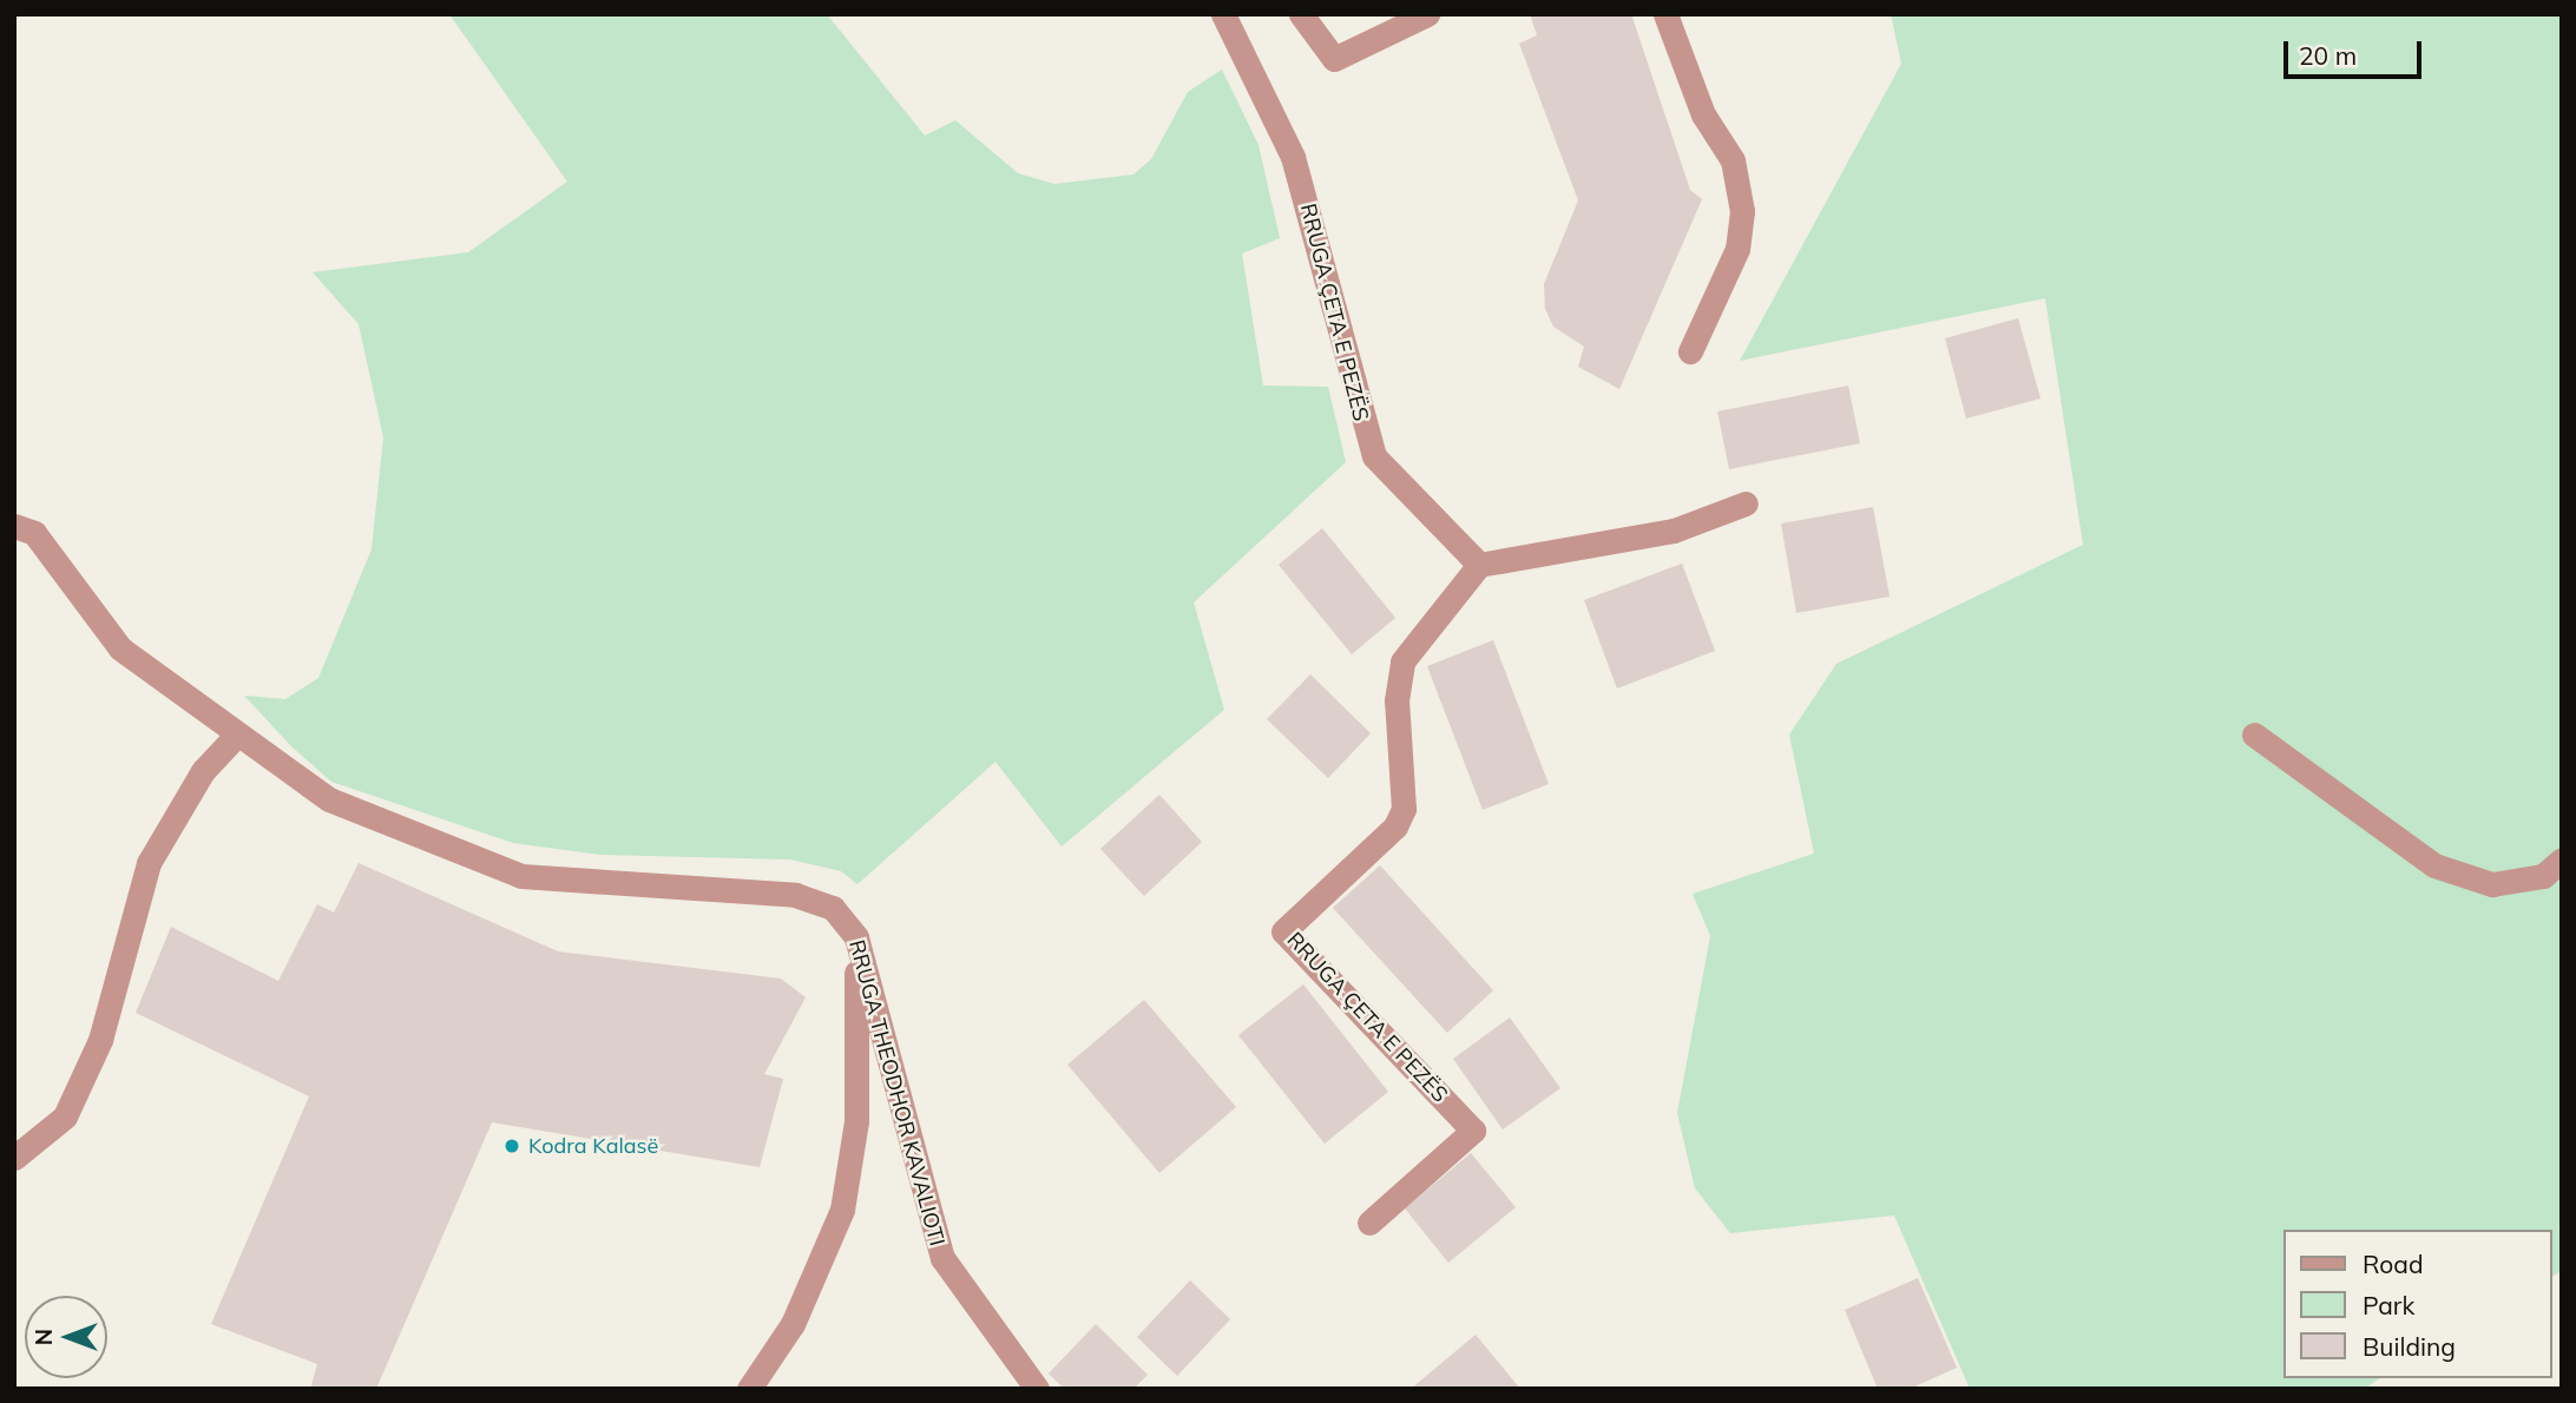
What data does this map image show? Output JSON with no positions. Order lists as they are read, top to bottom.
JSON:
{
  "streets": {
    "street": ["RRUGA ÇETA E PEZËS", "RRUGA THEODHOR KAVALIOTI"]
  },
  "places": ["Kodra Kalasë"],
  "legend": ["Road", "Park", "Building"],
  "scale_bar": "20 m",
  "north": "left"
}
